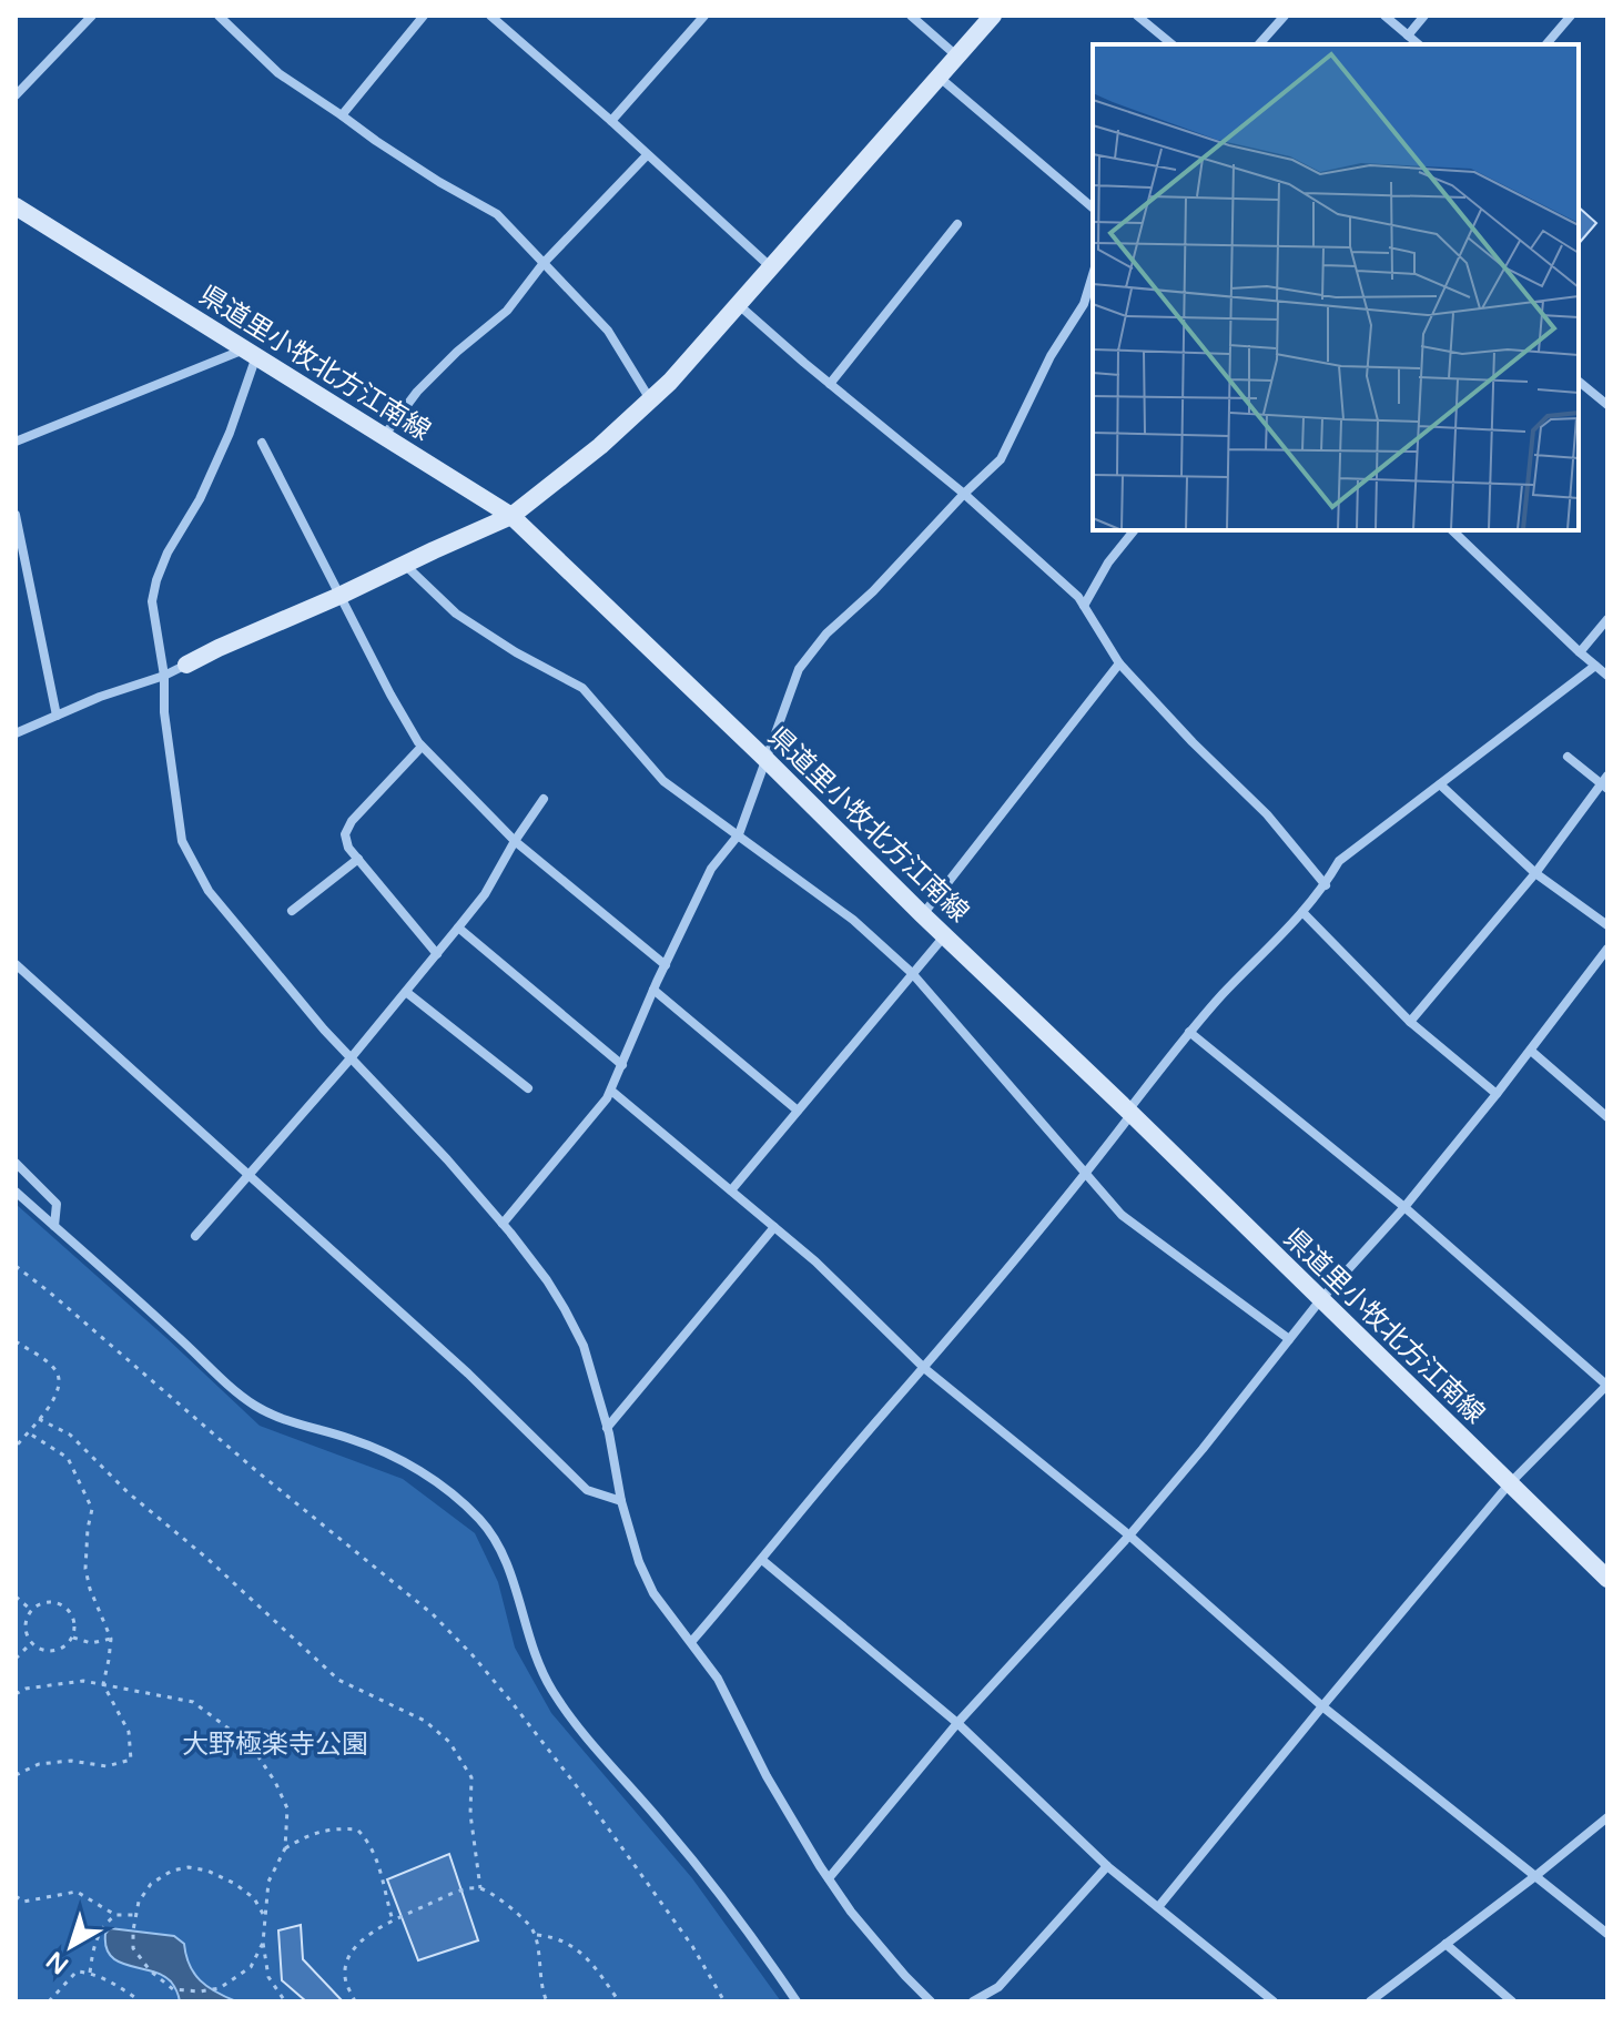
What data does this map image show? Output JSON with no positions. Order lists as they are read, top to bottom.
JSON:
{
  "streets": {
    "main road": ["県道里小牧北方江南線"]
  },
  "parks": ["大野極楽寺公園"],
  "north": "bottom left"
}
